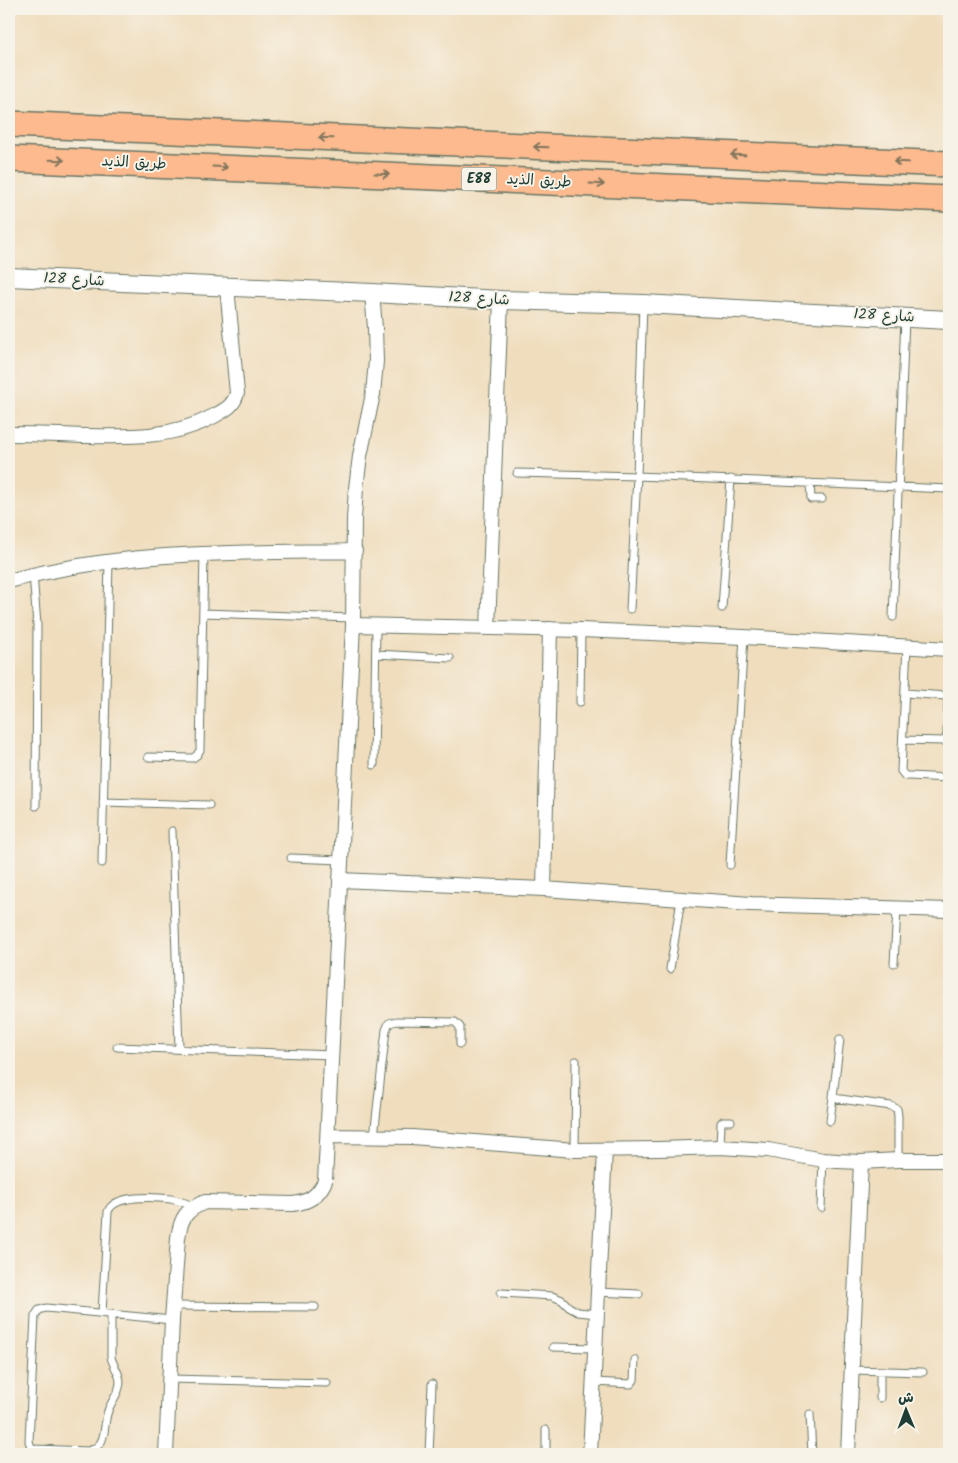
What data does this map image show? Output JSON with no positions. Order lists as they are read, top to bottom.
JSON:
{
  "streets": {
    "highway": ["طريق الذيد", "E88"],
    "street": ["شارع 128"]
  },
  "north": "top"
}
